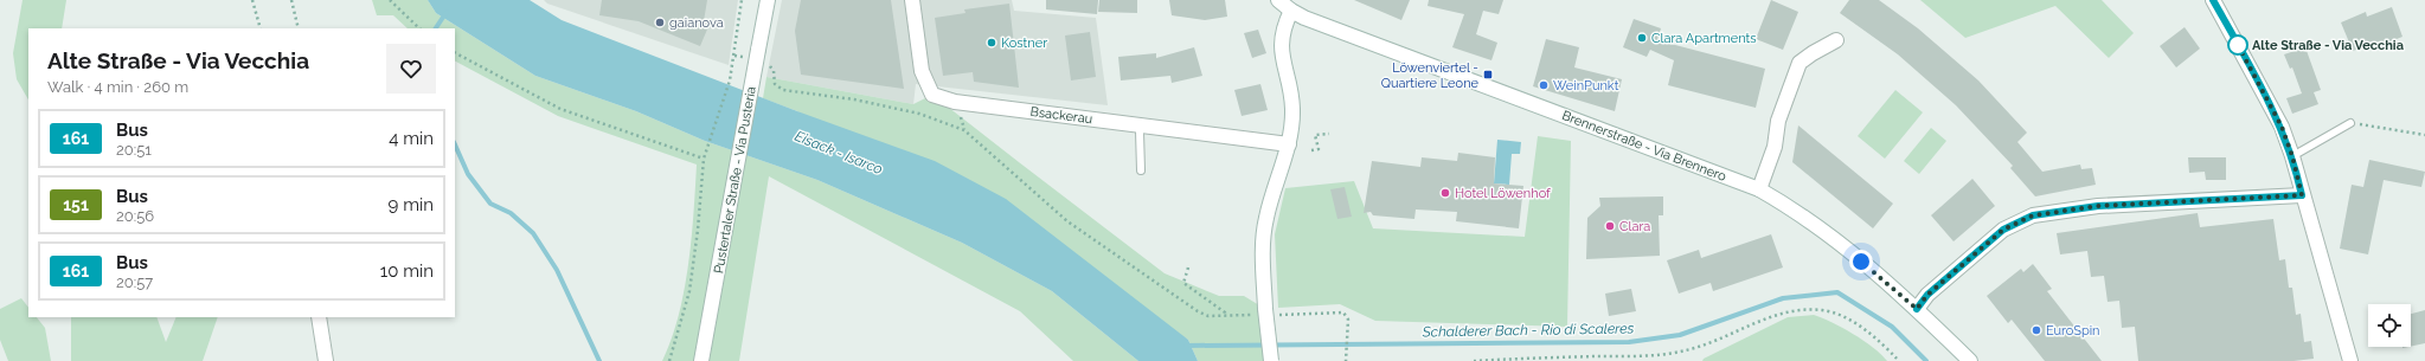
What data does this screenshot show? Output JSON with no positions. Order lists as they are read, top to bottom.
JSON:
{
  "streets": {
    "street": ["Bsackerau", "Brennerstraße - Via Brennero", "Pustertaler Straße - Via Pusteria"]
  },
  "water": ["Eisack - Isarco", "Schalderer Bach - Rio di Scaleres"],
  "places": {
    "other": [
      "gaianova",
      "Clara Apartments",
      "Kostner",
      "Alte Straße - Via Vecchia",
      "WeinPunkt",
      "Hotel Löwenhof",
      "Clara",
      "EuroSpin"
    ],
    "transit": ["Löwenviertel - Quartiere Leone"]
  },
  "lines": ["bus line 161"],
  "page": {
    "heading": ["Alte Straße - Via Vecchia", "Walk · 4 min · 260 m"],
    "list": [
      {
        "mark": "161",
        "name": "Bus",
        "note": "20:51",
        "value": "4 min"
      },
      {
        "mark": "151",
        "name": "Bus",
        "note": "20:56",
        "value": "9 min"
      },
      {
        "mark": "161",
        "name": "Bus",
        "note": "20:57",
        "value": "10 min"
      }
    ]
  }
}
